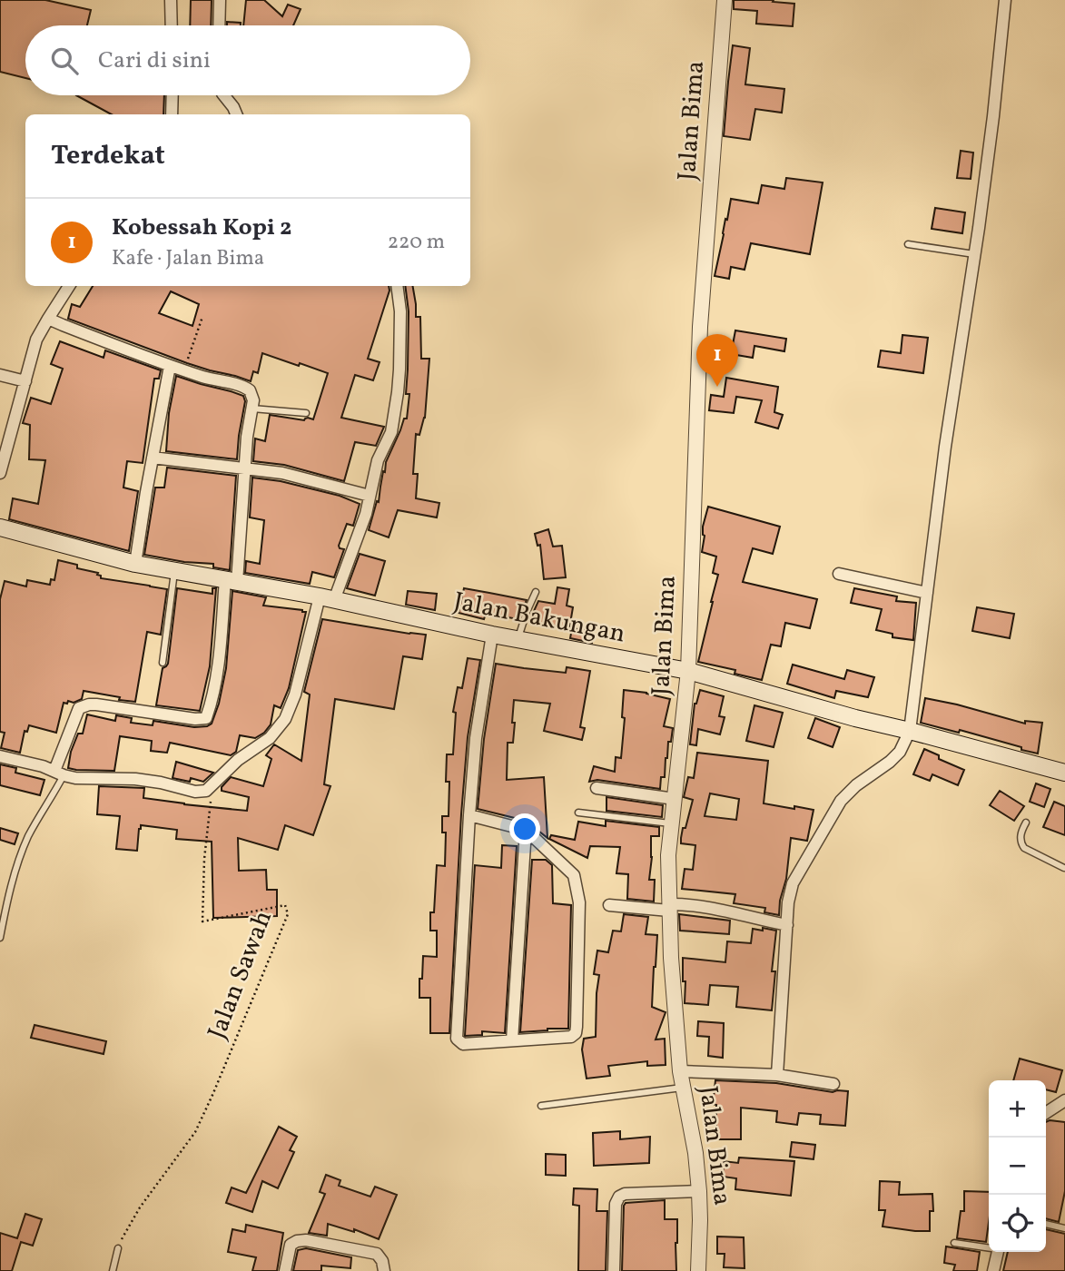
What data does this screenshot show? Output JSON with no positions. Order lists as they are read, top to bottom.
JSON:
{
  "streets": {
    "main road": ["Jalan Bakungan"],
    "street": ["Jalan Bima"],
    "path": ["Jalan Sawah"]
  },
  "crossings": [
    ["Jalan Bima", "Jalan Bakungan"]
  ],
  "page": {
    "search": "Cari di sini",
    "heading": "Terdekat",
    "list": [
      {
        "mark": "1",
        "name": "Kobessah Kopi 2",
        "note": "Kafe · Jalan Bima",
        "value": "220 m"
      }
    ],
    "pins": "1",
    "map_buttons": ["+", "−"]
  }
}
